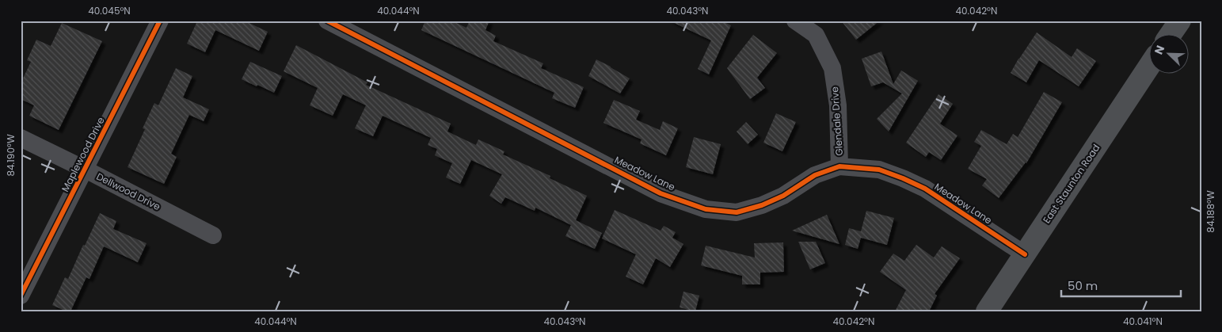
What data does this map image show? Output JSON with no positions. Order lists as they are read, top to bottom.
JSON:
{
  "streets": {
    "main road": ["East Staunton Road"],
    "street": [
      "Glendale Drive",
      "Maplewood Drive",
      "Meadow Lane",
      "Dellwood Drive"
    ]
  },
  "crossings": [
    ["Glendale Drive", "Meadow Lane"],
    ["Maplewood Drive", "Dellwood Drive"],
    ["Meadow Lane", "East Staunton Road"]
  ],
  "scale_bar": "50 m",
  "north": "top left",
  "coordinates": [
    "40.045°N",
    "40.044°N",
    "40.043°N",
    "40.042°N",
    "84.190°W",
    "84.188°W",
    "40.041°N"
  ]
}
